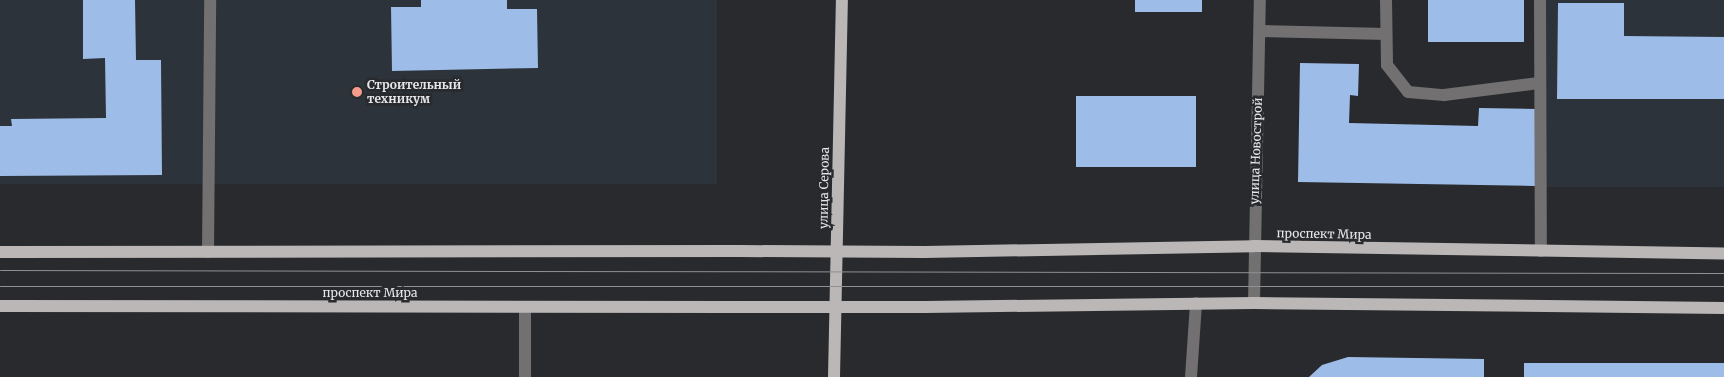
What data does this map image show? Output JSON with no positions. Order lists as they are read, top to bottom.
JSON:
{
  "streets": {
    "main road": ["улица Серова", "проспект Мира"],
    "street": ["улица Новострой"]
  },
  "crossings": [
    ["улица Новострой", "проспект Мира"]
  ],
  "places": ["Строительный техникум"]
}
